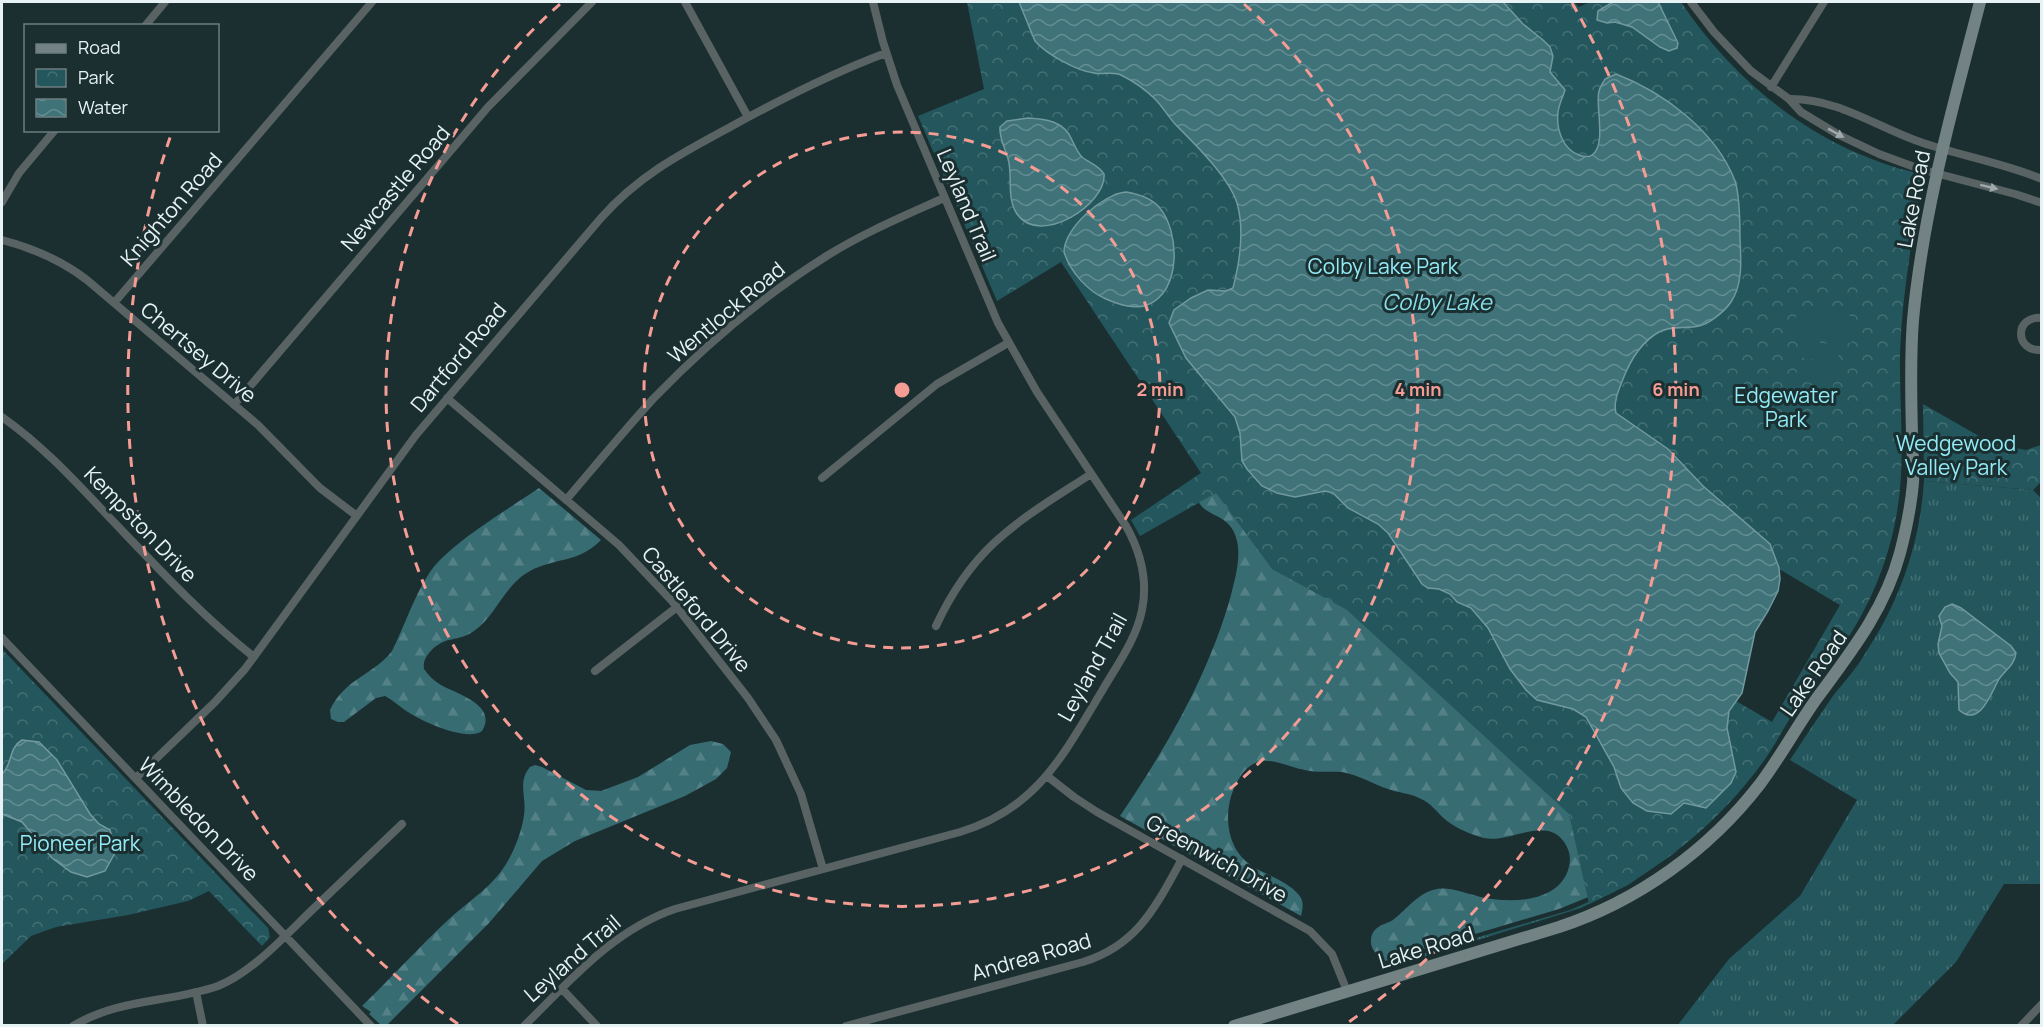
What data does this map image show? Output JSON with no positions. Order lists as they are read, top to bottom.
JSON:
{
  "streets": {
    "street": [
      "Newcastle Road",
      "Lake Road",
      "Leyland Trail",
      "Knighton Road",
      "Wentlock Road",
      "Chertsey Drive",
      "Dartford Road",
      "Kempston Drive",
      "Castleford Drive",
      "Wimbledon Drive",
      "Greenwich Drive",
      "Andrea Road"
    ]
  },
  "crossings": [
    ["Newcastle Road", "Chertsey Drive"],
    ["Lake Road", "Greenwich Drive"],
    ["Leyland Trail", "Wentlock Road"],
    ["Leyland Trail", "Dartford Road"],
    ["Leyland Trail", "Castleford Drive"],
    ["Leyland Trail", "Greenwich Drive"],
    ["Knighton Road", "Chertsey Drive"],
    ["Wentlock Road", "Castleford Drive"],
    ["Chertsey Drive", "Dartford Road"],
    ["Dartford Road", "Kempston Drive"],
    ["Dartford Road", "Castleford Drive"],
    ["Dartford Road", "Wimbledon Drive"],
    ["Greenwich Drive", "Andrea Road"]
  ],
  "water": ["Colby Lake"],
  "parks": [
    "Colby Lake Park",
    "Edgewater Park",
    "Wedgewood Valley Park",
    "Pioneer Park"
  ],
  "legend": ["Road", "Park", "Water"],
  "rings": ["2 min", "4 min", "6 min"]
}
